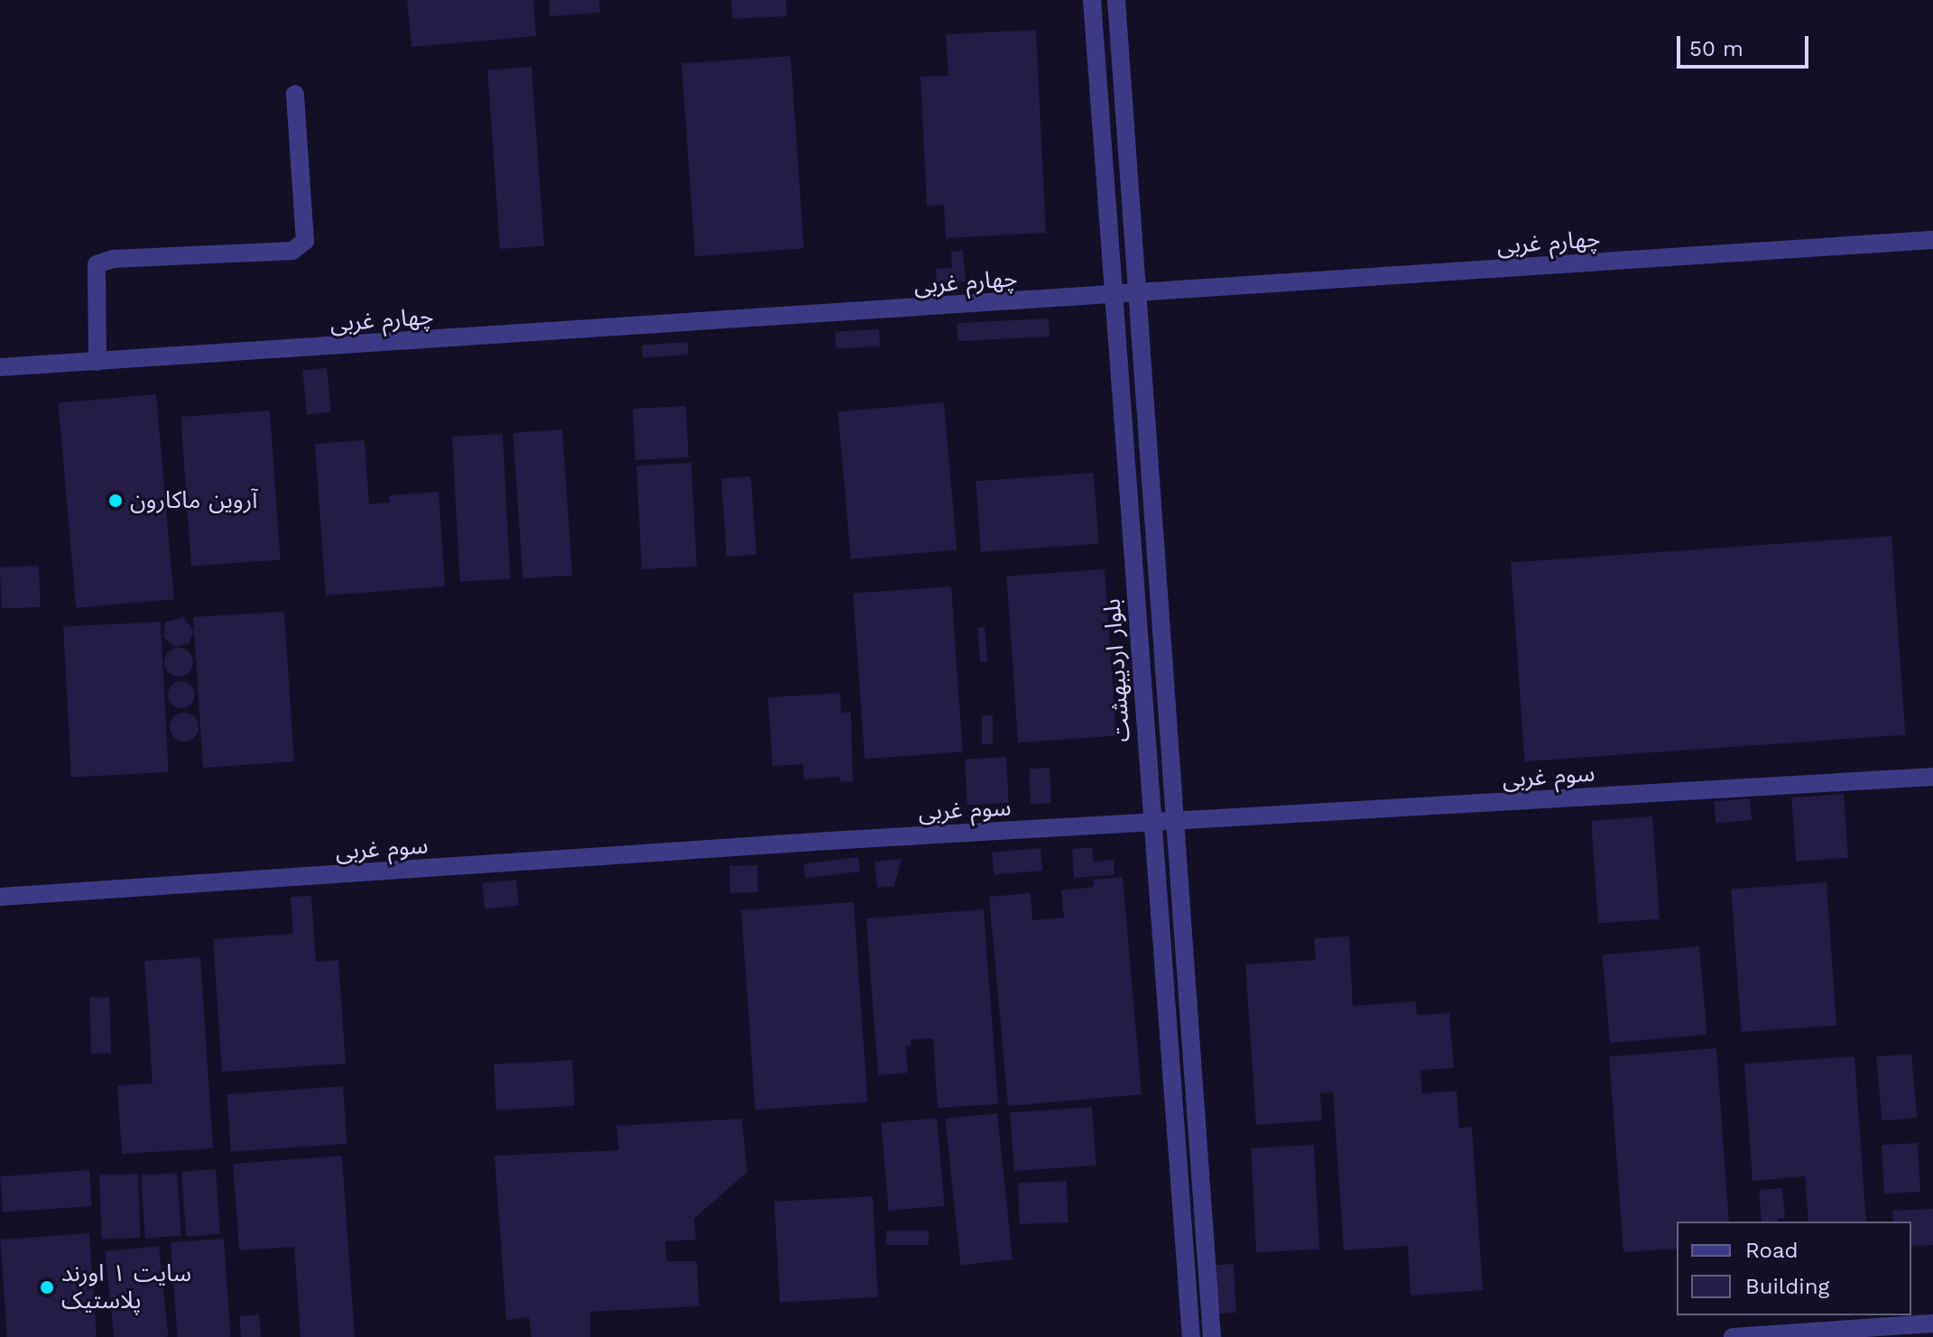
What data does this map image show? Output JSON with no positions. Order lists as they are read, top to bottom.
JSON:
{
  "streets": {
    "street": ["چهارم غربی", "بلوار اردیبهشت", "سوم غربی"]
  },
  "crossings": [
    ["چهارم غربی", "بلوار اردیبهشت"],
    ["بلوار اردیبهشت", "سوم غربی"]
  ],
  "places": ["آروین ماکارون", "سایت ۱ اورند پلاستیک"],
  "legend": ["Road", "Building"],
  "scale_bar": "50 m"
}
